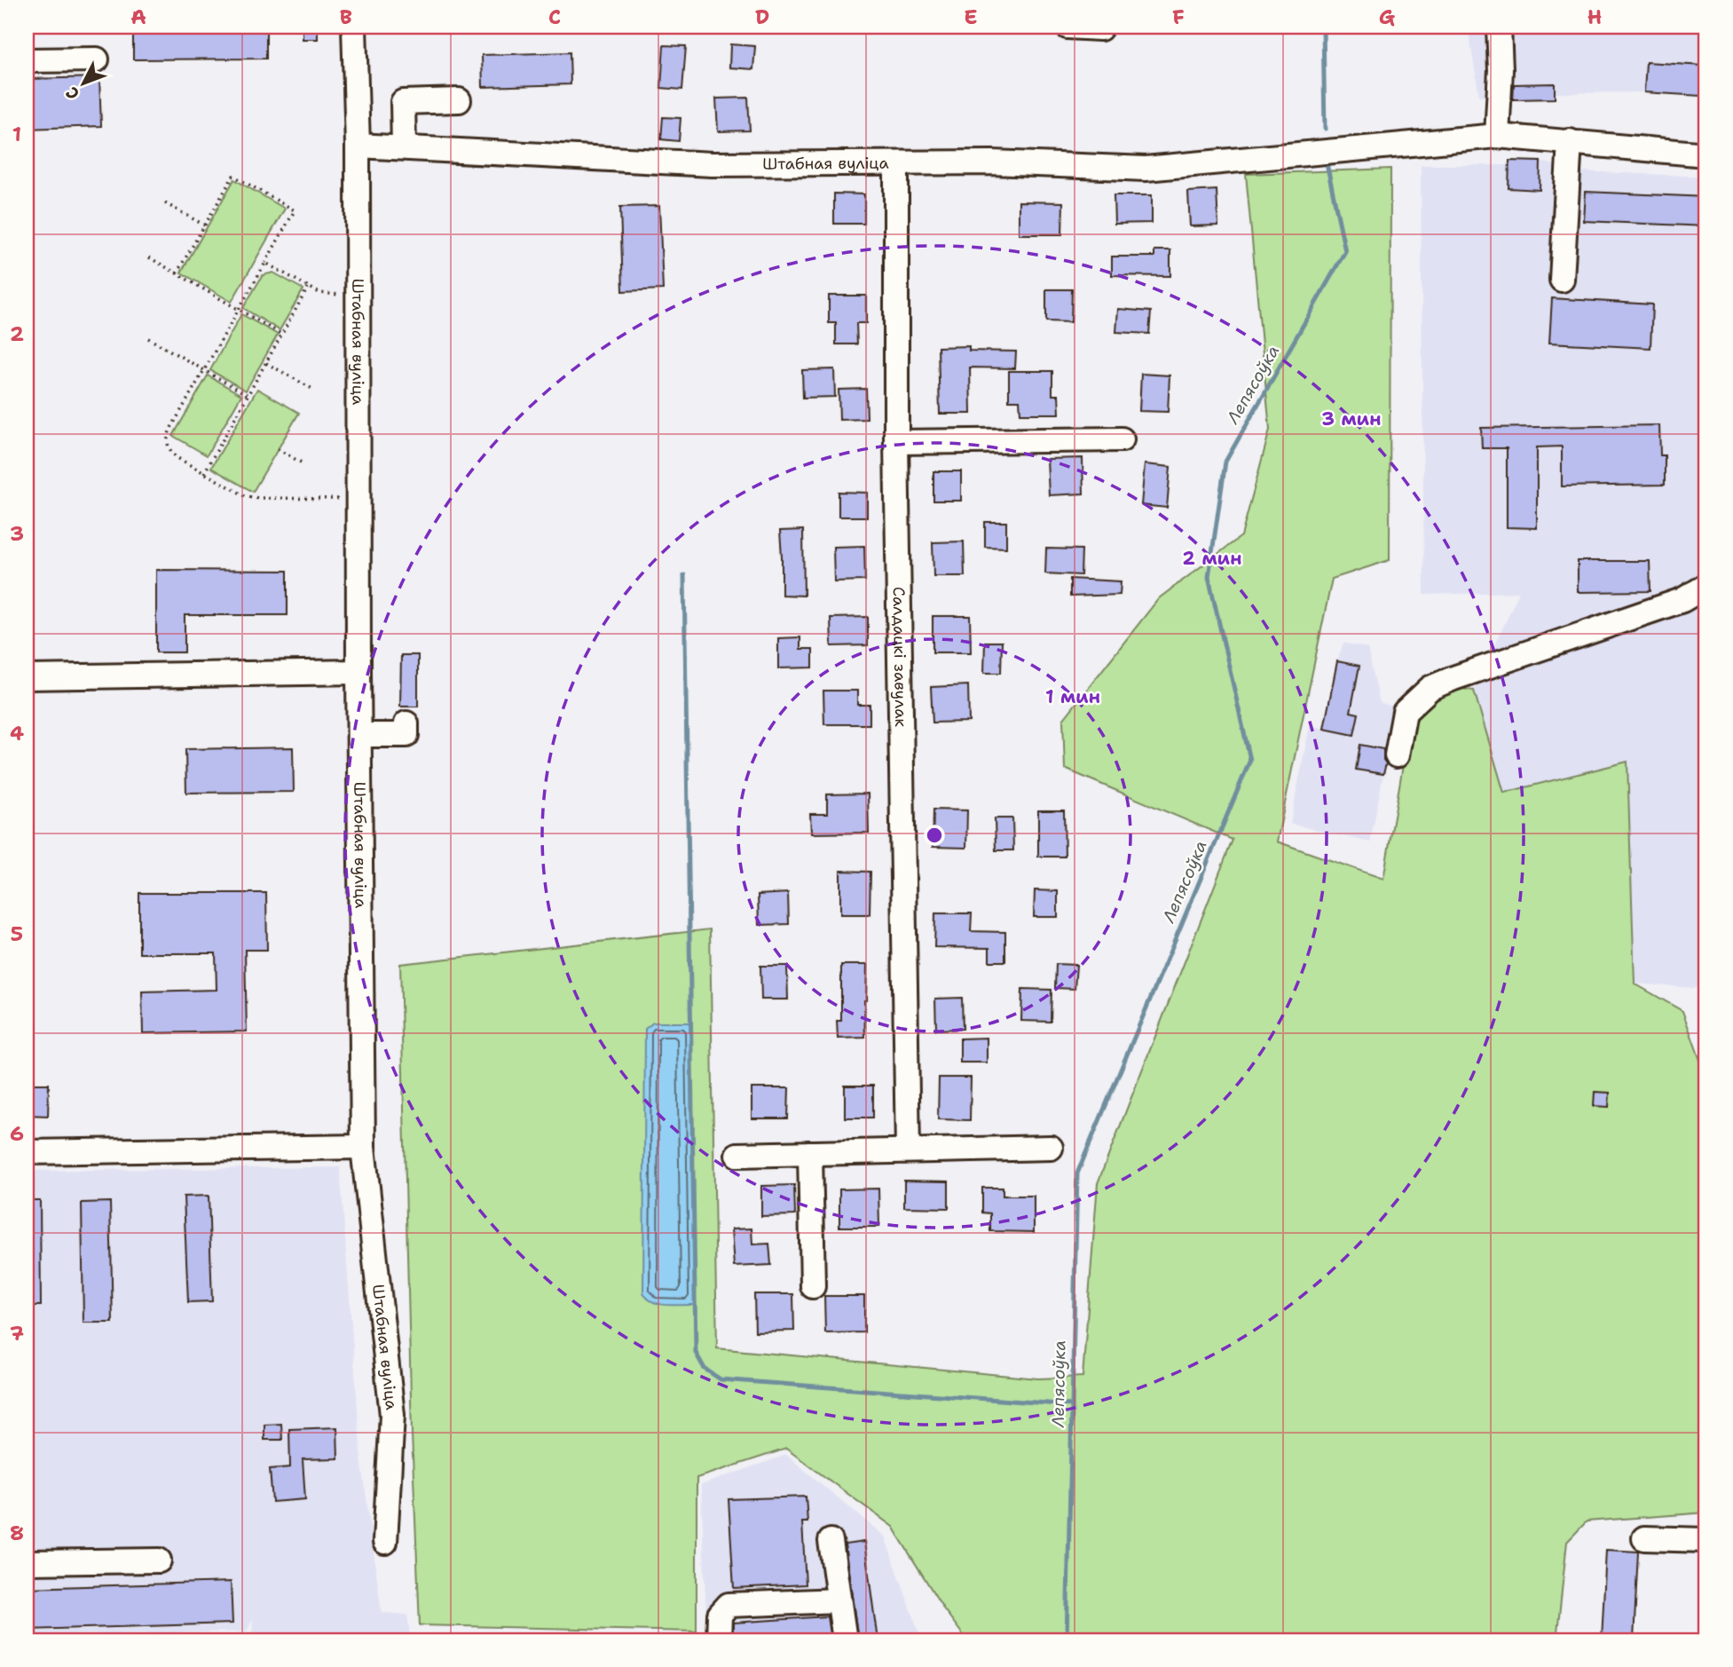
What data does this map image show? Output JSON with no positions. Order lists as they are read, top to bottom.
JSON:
{
  "streets": {
    "street": ["Штабная вуліца", "Салдацкі завулак"]
  },
  "crossings": [
    ["Штабная вуліца", "Салдацкі завулак"]
  ],
  "water": ["Лепясоўка"],
  "north": "bottom left",
  "grid": {
    "columns": [
      "A",
      "B",
      "C",
      "D",
      "E",
      "F",
      "G",
      "H"
    ],
    "rows": [
      "1",
      "2",
      "3",
      "4",
      "5",
      "6",
      "7",
      "8"
    ]
  },
  "rings": ["3 мин", "2 мин", "1 мин"]
}
